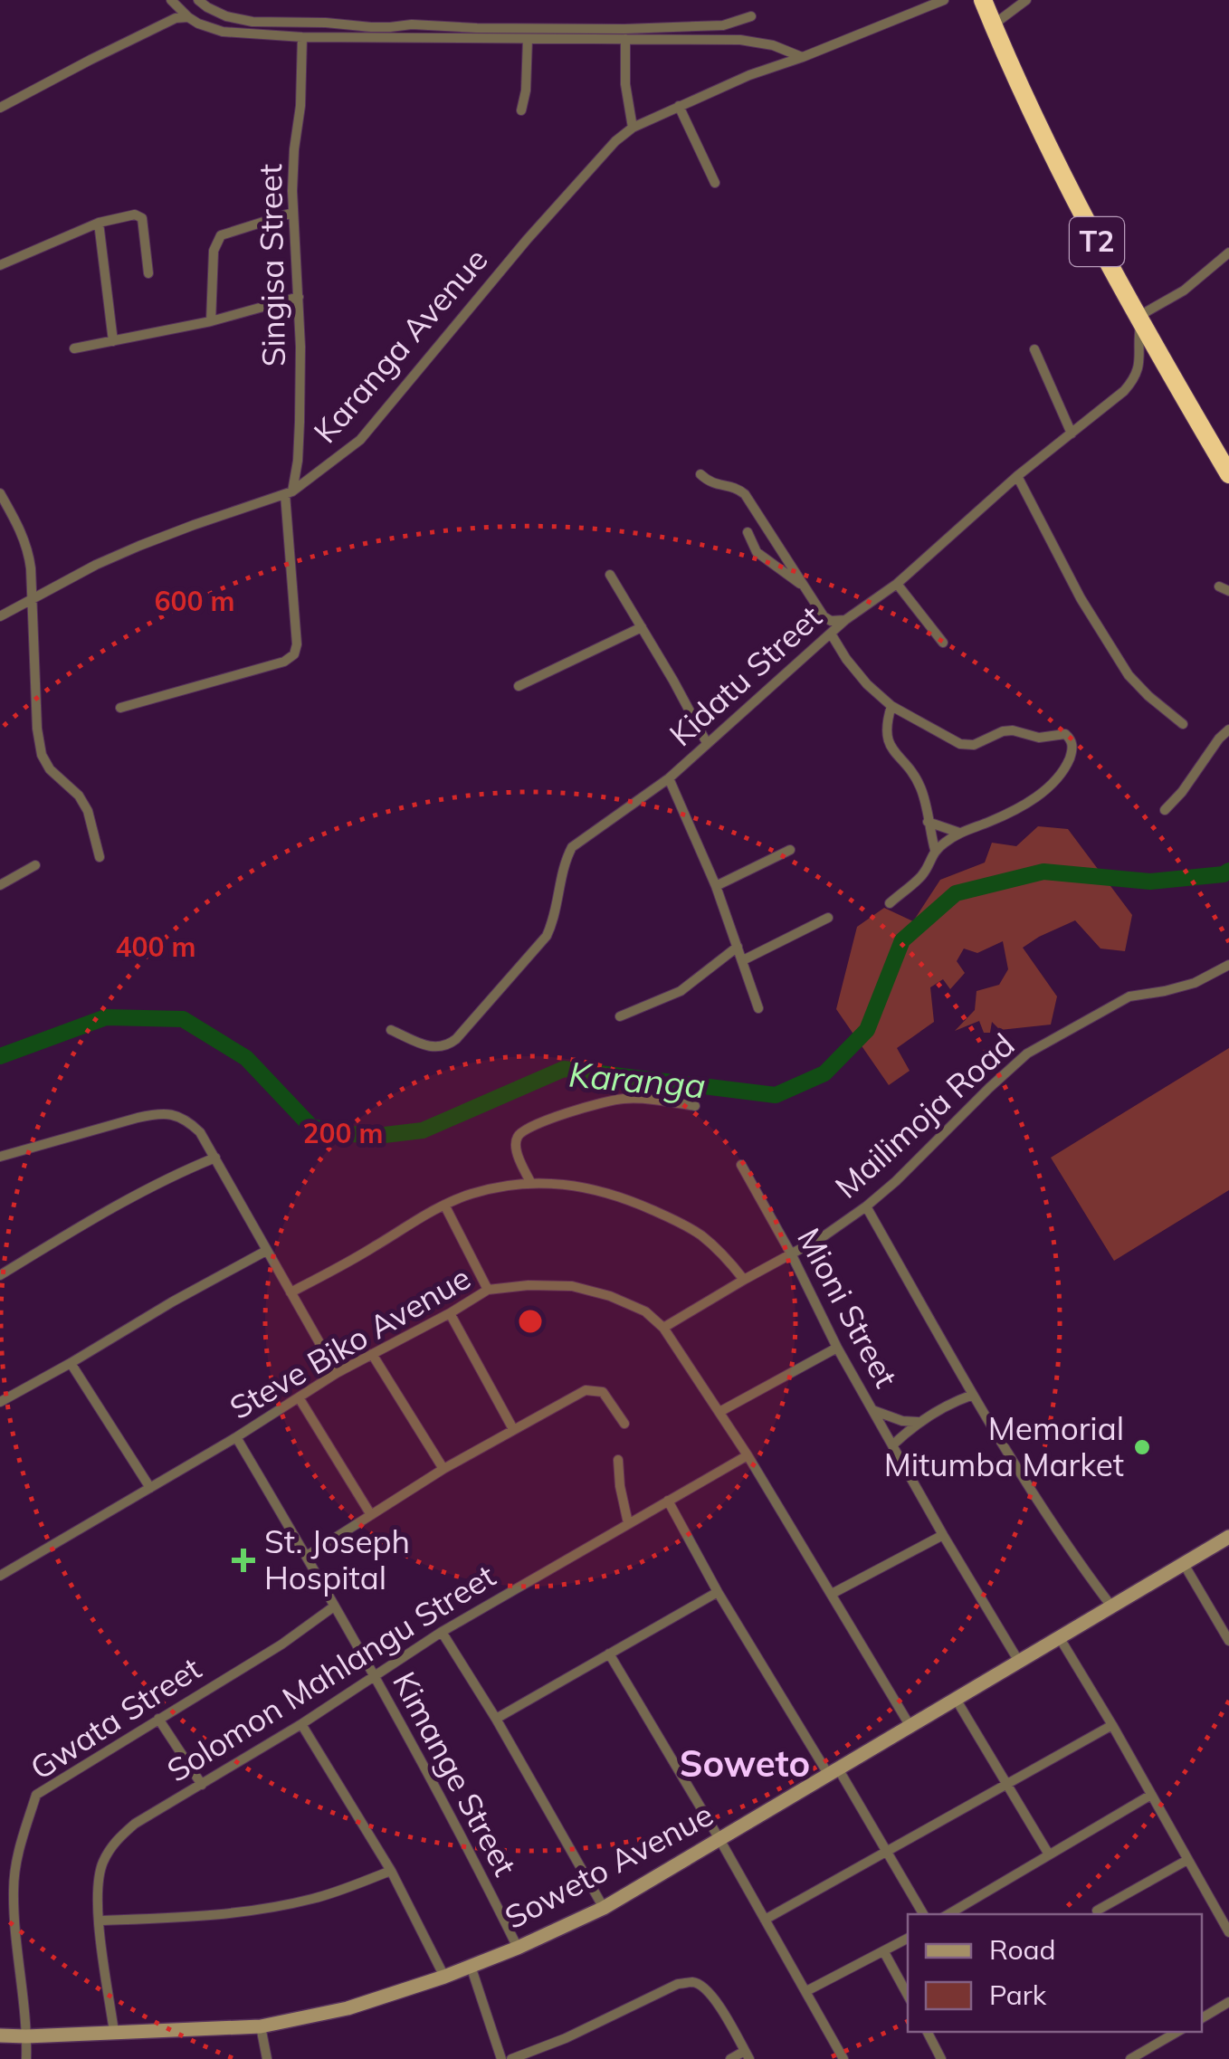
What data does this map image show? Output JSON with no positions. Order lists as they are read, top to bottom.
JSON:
{
  "streets": {
    "highway": ["T2"],
    "street": [
      "Singisa Street",
      "Karanga Avenue",
      "Kidatu Street",
      "Mailimoja Road",
      "Mioni Street",
      "Steve Biko Avenue",
      "Solomon Mahlangu Street",
      "Gwata Street",
      "Kimange Street",
      "Soweto Avenue"
    ]
  },
  "crossings": [
    ["T2", "Kidatu Street"],
    ["Singisa Street", "Karanga Avenue"],
    ["Mailimoja Road", "Mioni Street"],
    ["Mailimoja Road", "Steve Biko Avenue"],
    ["Mioni Street", "Soweto Avenue"],
    ["Steve Biko Avenue", "Solomon Mahlangu Street"],
    ["Steve Biko Avenue", "Kimange Street"],
    ["Steve Biko Avenue", "Soweto Avenue"],
    ["Solomon Mahlangu Street", "Kimange Street"],
    ["Solomon Mahlangu Street", "Soweto Avenue"],
    ["Gwata Street", "Kimange Street"],
    ["Gwata Street", "Soweto Avenue"],
    ["Kimange Street", "Soweto Avenue"]
  ],
  "districts": ["Soweto"],
  "water": ["Karanga"],
  "places": {
    "other": ["Memorial Mitumba Market"],
    "health": ["St. Joseph Hospital"]
  },
  "legend": ["Road", "Park"],
  "rings": ["600 m", "400 m", "200 m"]
}
